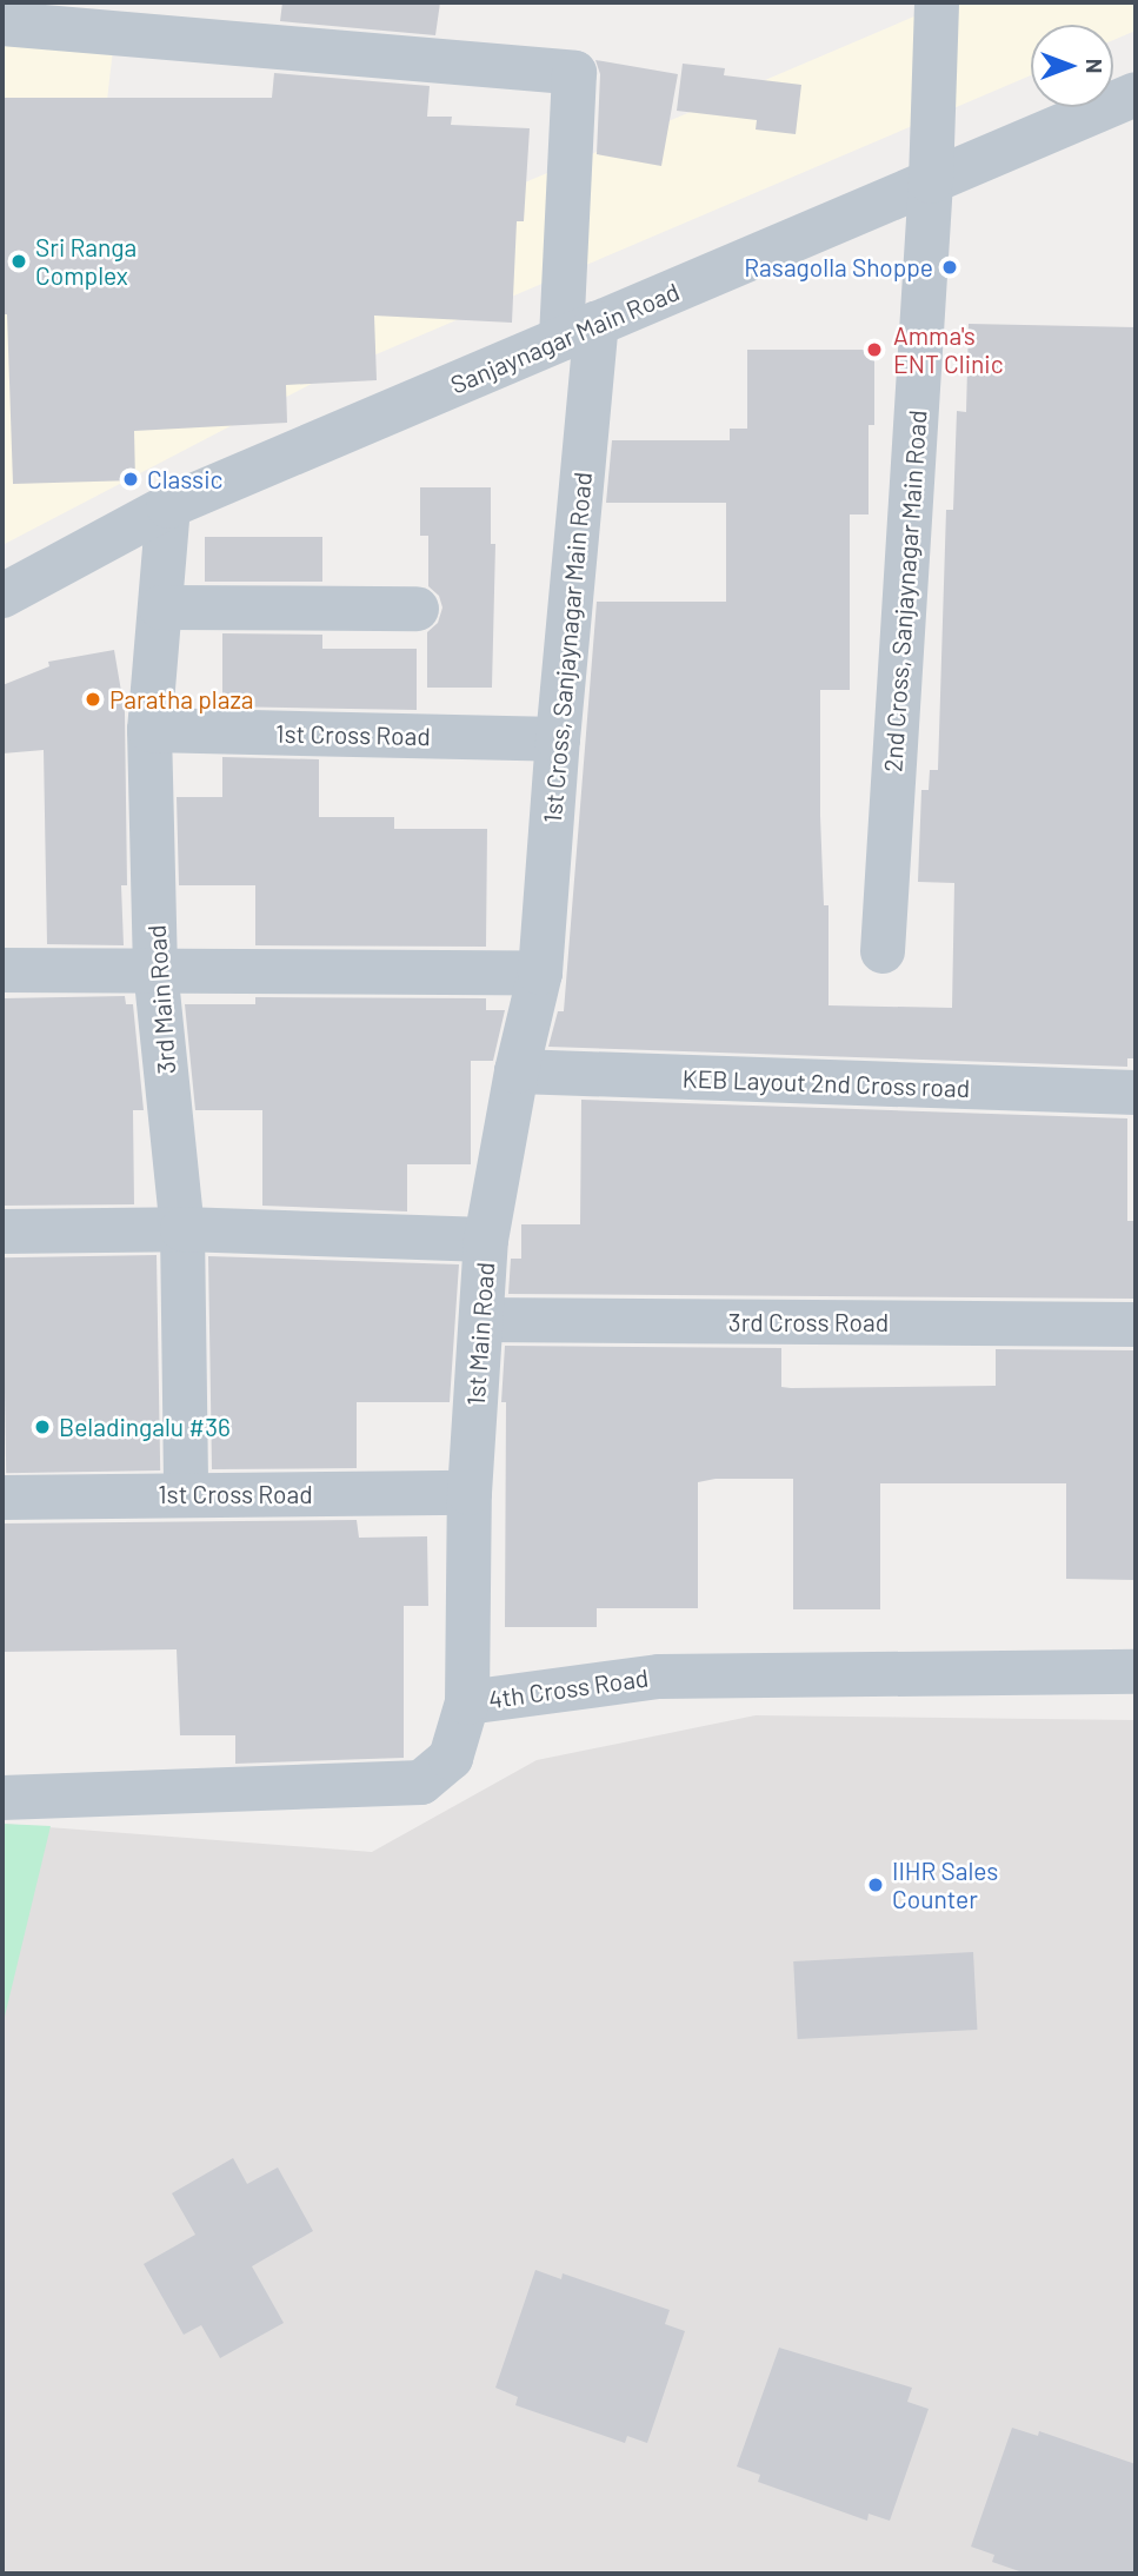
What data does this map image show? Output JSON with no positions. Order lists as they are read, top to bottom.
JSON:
{
  "streets": {
    "street": [
      "Sanjaynagar Main Road",
      "2nd Cross, Sanjaynagar Main Road",
      "1st Cross, Sanjaynagar Main Road",
      "1st Cross Road",
      "3rd Main Road",
      "KEB Layout 2nd Cross road",
      "3rd Cross Road",
      "1st Main Road",
      "4th Cross Road"
    ]
  },
  "crossings": [
    ["Sanjaynagar Main Road", "2nd Cross, Sanjaynagar Main Road"],
    ["Sanjaynagar Main Road", "1st Cross, Sanjaynagar Main Road"],
    ["Sanjaynagar Main Road", "3rd Main Road"],
    ["1st Cross, Sanjaynagar Main Road", "1st Cross Road"],
    ["1st Cross, Sanjaynagar Main Road", "1st Main Road"],
    ["1st Cross Road", "3rd Main Road"],
    ["1st Cross Road", "1st Main Road"],
    ["KEB Layout 2nd Cross road", "1st Main Road"],
    ["3rd Cross Road", "1st Main Road"],
    ["1st Main Road", "4th Cross Road"]
  ],
  "places": [
    "Sri Ranga Complex",
    "Rasagolla Shoppe",
    "Amma's ENT Clinic",
    "Classic",
    "Paratha plaza",
    "Beladingalu #36",
    "IIHR Sales Counter"
  ],
  "north": "right"
}
